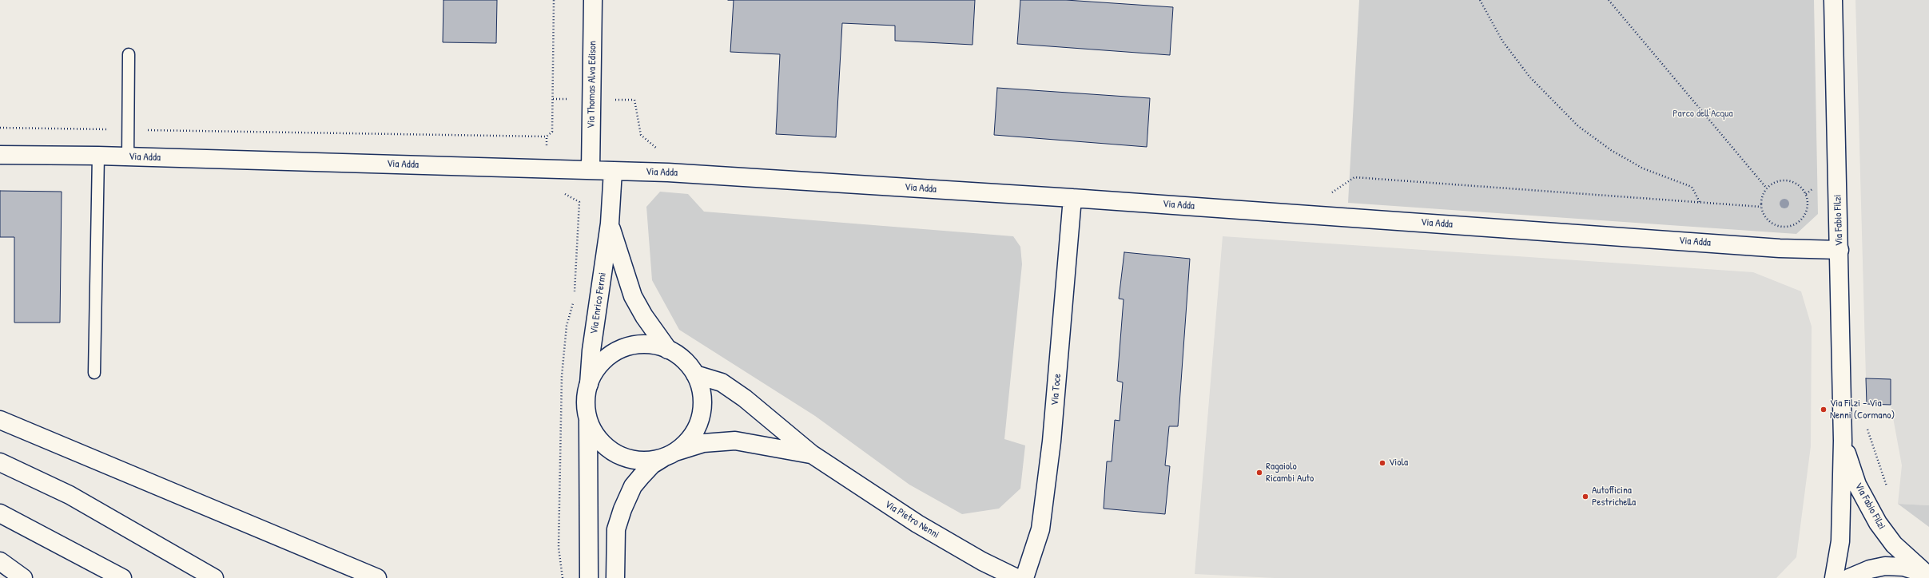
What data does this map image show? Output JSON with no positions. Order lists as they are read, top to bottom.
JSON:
{
  "streets": {
    "main road": [
      "Via Thomas Alva Edison",
      "Via Adda",
      "Via Fabio Filzi",
      "Via Enrico Fermi",
      "Via Toce",
      "Via Pietro Nenni"
    ]
  },
  "crossings": [
    ["Via Thomas Alva Edison", "Via Adda"],
    ["Via Adda", "Via Fabio Filzi"],
    ["Via Adda", "Via Enrico Fermi"],
    ["Via Adda", "Via Toce"]
  ],
  "parks": ["Parco dell'Acqua"],
  "places": [
    "Via Filzi - Via Nenni (Cormano)",
    "Viola",
    "Ragaiolo Ricambi Auto",
    "Autofficina Pestrichella"
  ]
}
